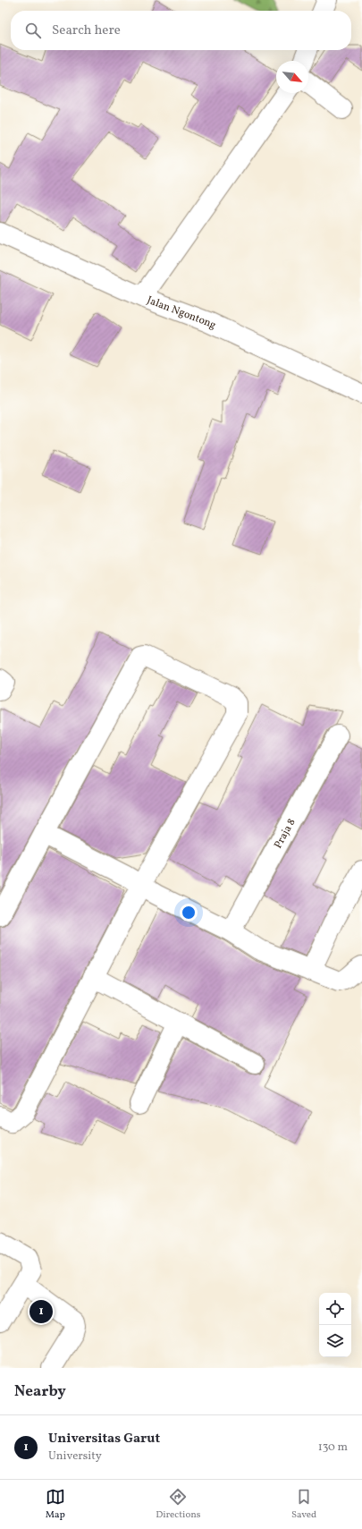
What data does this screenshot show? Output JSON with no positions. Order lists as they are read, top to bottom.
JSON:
{
  "streets": {
    "street": ["Jalan Ngontong", "Praja 8"]
  },
  "north": "bottom right",
  "page": {
    "search": "Search here",
    "pins": "1",
    "heading": "Nearby",
    "list": [
      {
        "mark": "1",
        "name": "Universitas Garut",
        "note": "University",
        "value": "130 m"
      }
    ],
    "nav": ["Map", "Directions", "Saved"]
  }
}
